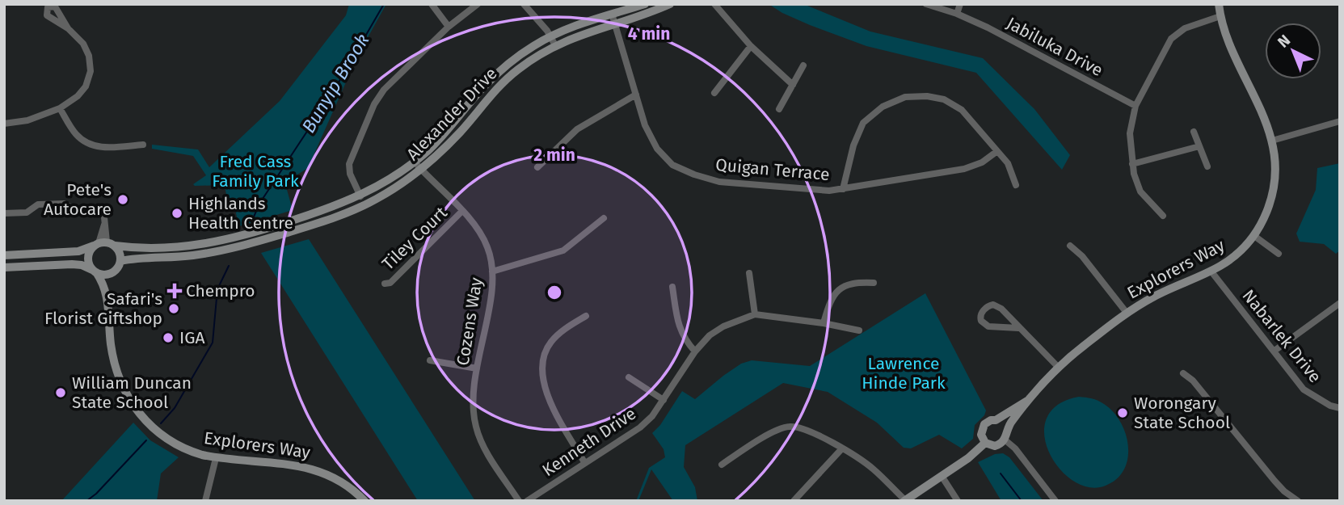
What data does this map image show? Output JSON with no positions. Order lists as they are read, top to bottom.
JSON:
{
  "streets": {
    "main road": ["Alexander Drive", "Explorers Way"],
    "street": [
      "Jabiluka Drive",
      "Quigan Terrace",
      "Tiley Court",
      "Cozens Way",
      "Nabarlek Drive",
      "Kenneth Drive"
    ]
  },
  "crossings": [
    ["Alexander Drive", "Quigan Terrace"],
    ["Alexander Drive", "Explorers Way"],
    ["Alexander Drive", "Cozens Way"],
    ["Tiley Court", "Cozens Way"],
    ["Explorers Way", "Nabarlek Drive"]
  ],
  "water": ["Bunyip Brook"],
  "parks": ["Fred Cass Family Park", "Lawrence Hinde Park"],
  "places": {
    "other": [
      "Pete's Autocare",
      "Highlands Health Centre",
      "Safari's Florist Giftshop",
      "IGA",
      "William Duncan State School",
      "Worongary State School"
    ],
    "health": ["Chempro"]
  },
  "north": "top left",
  "rings": ["4 min", "2 min"]
}
